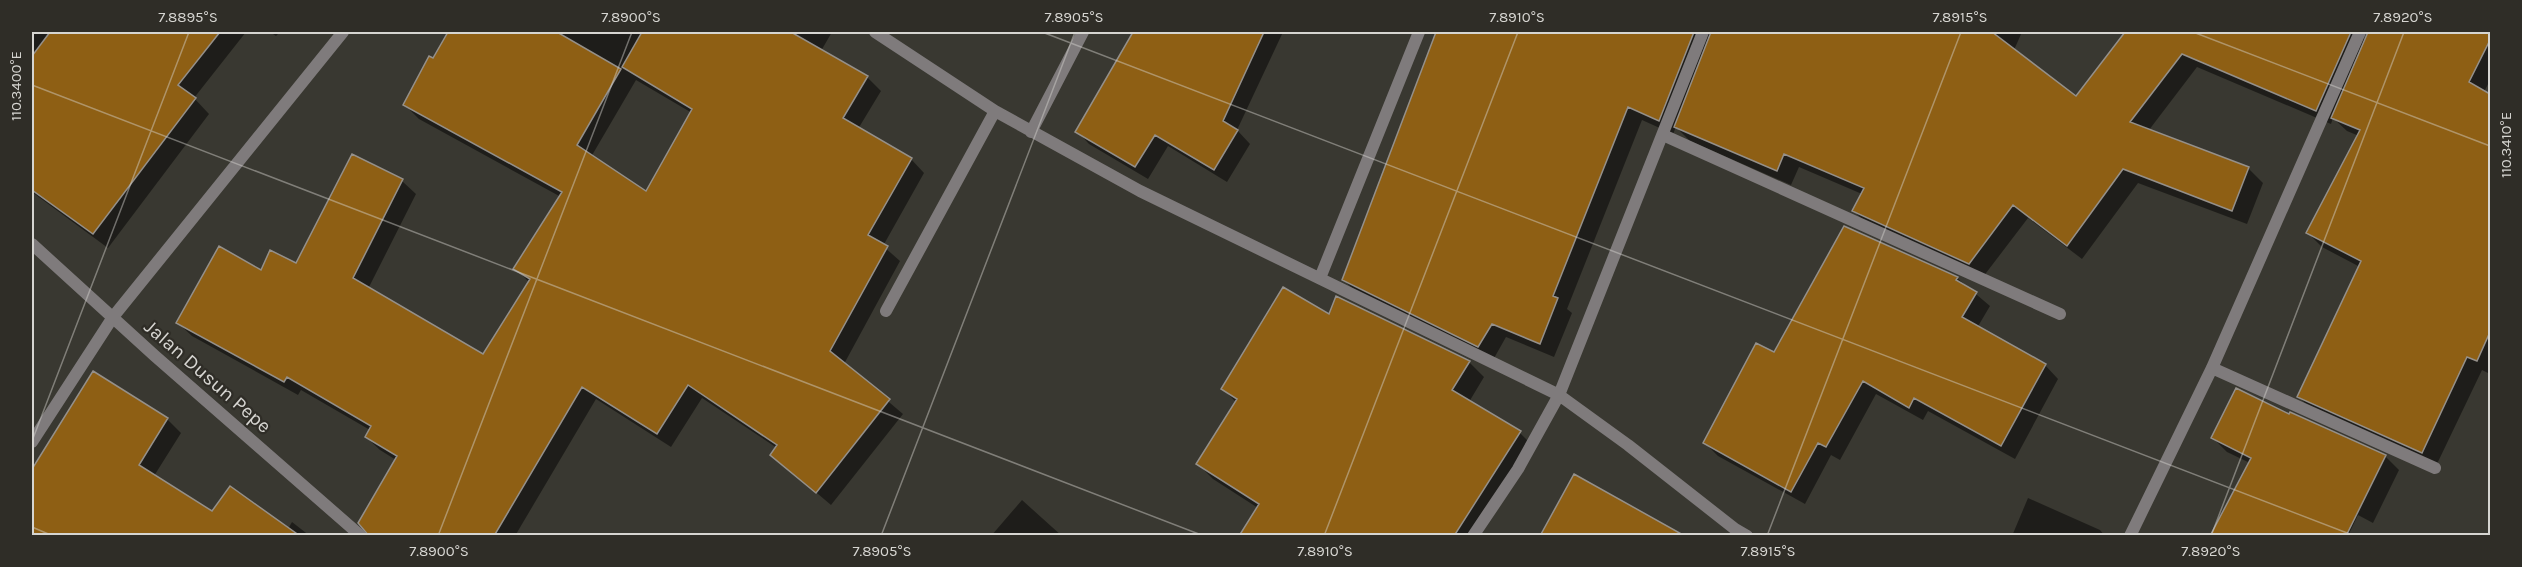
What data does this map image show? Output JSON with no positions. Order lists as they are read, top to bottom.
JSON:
{
  "streets": {
    "street": ["Jalan Dusun Pepe"]
  },
  "coordinates": [
    "7.8895°S",
    "7.8900°S",
    "7.8905°S",
    "7.8910°S",
    "7.8915°S",
    "7.8920°S",
    "110.3400°E",
    "110.3410°E"
  ]
}
